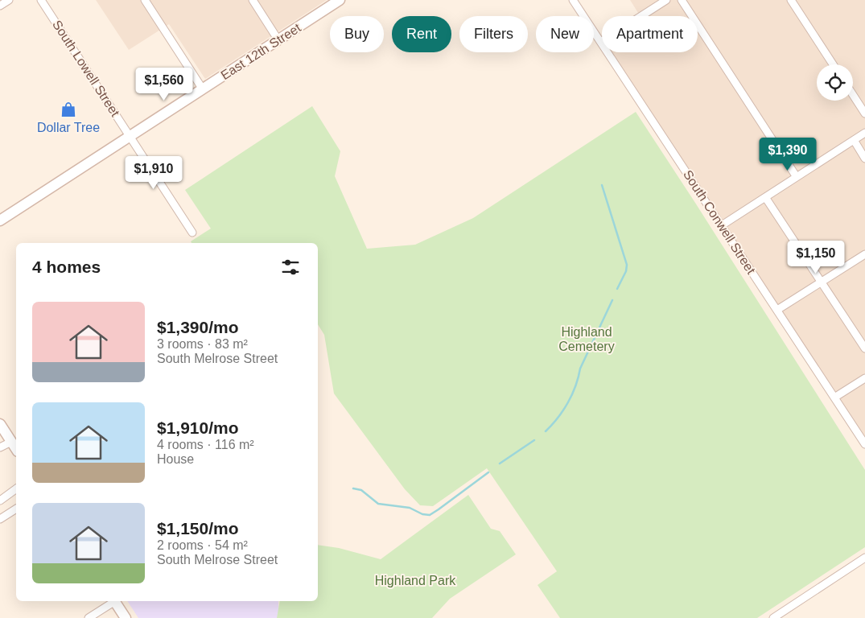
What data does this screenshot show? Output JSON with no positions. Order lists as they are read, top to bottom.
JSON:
{
  "streets": {
    "street": ["East 12th Street", "South Lowell Street", "South Conwell Street"]
  },
  "crossings": [
    ["East 12th Street", "South Lowell Street"]
  ],
  "parks": ["Highland Cemetery", "Highland Park"],
  "places": {
    "shop": ["Dollar Tree"]
  },
  "page": {
    "chip": [
      "Buy",
      "Rent",
      "Filters",
      "New",
      "Apartment"
    ],
    "price": [
      "$1,560",
      "$1,390",
      "$1,910",
      "$1,150"
    ],
    "heading": "4 homes",
    "list": [
      {
        "name": "$1,390/mo",
        "note": "3 rooms · 83 m² · South Melrose Street"
      },
      {
        "name": "$1,910/mo",
        "note": "4 rooms · 116 m² · House"
      },
      {
        "name": "$1,150/mo",
        "note": "2 rooms · 54 m² · South Melrose Street"
      }
    ]
  }
}
